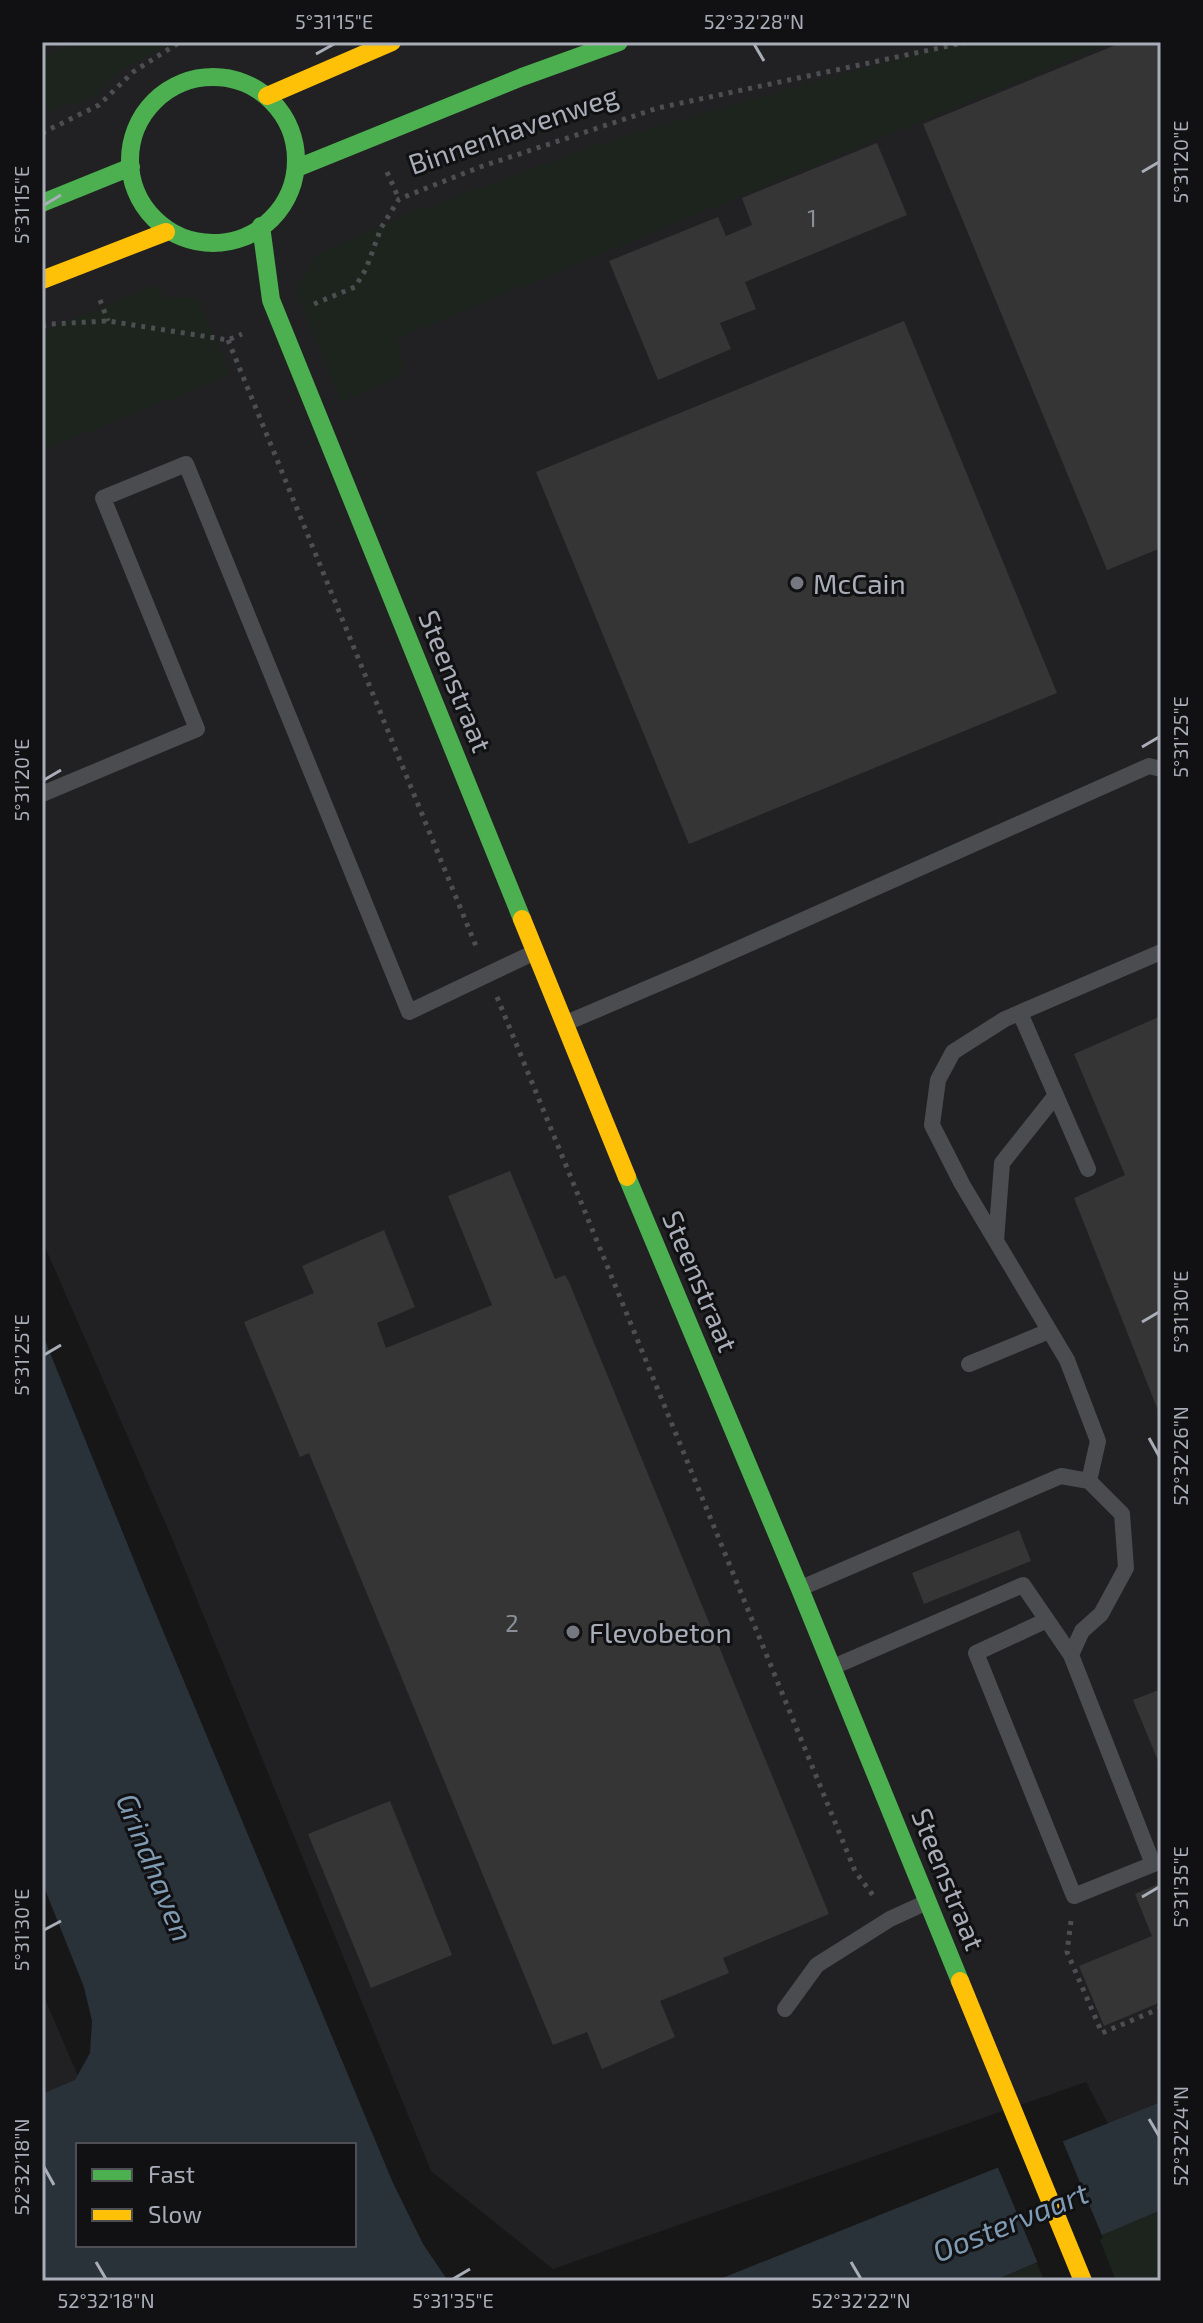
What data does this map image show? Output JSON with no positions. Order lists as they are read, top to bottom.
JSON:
{
  "streets": {
    "street": ["Binnenhavenweg", "Steenstraat"]
  },
  "crossings": [
    ["Binnenhavenweg", "Steenstraat"]
  ],
  "water": ["Grindhaven", "Oostervaart"],
  "places": ["McCain", "Flevobeton"],
  "house_numbers": ["1", "2"],
  "legend": ["Fast", "Slow"],
  "coordinates": [
    "5°31'15\"E",
    "52°32'28\"N",
    "5°31'20\"E",
    "5°31'25\"E",
    "5°31'30\"E",
    "52°32'26\"N",
    "5°31'35\"E",
    "52°32'24\"N",
    "52°32'18\"N",
    "52°32'22\"N"
  ]
}
